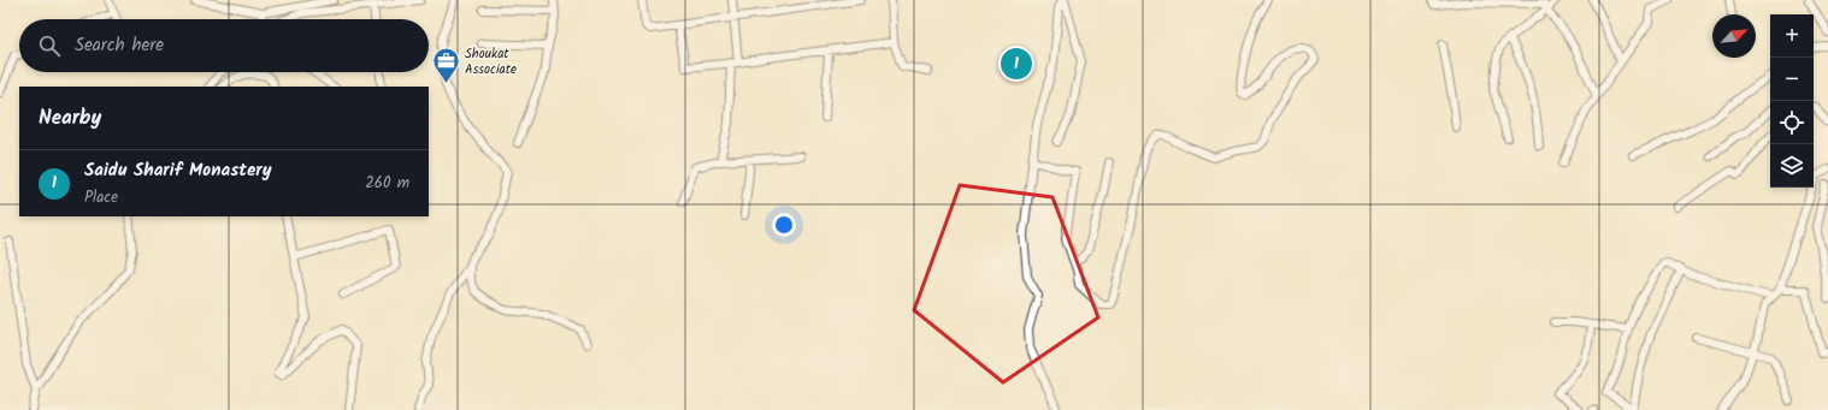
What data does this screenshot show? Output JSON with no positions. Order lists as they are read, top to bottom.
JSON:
{
  "places": {
    "office": ["Shoukat Associate"]
  },
  "north": "top right",
  "page": {
    "map_buttons": ["+", "−"],
    "search": "Search here",
    "pins": "1",
    "heading": "Nearby",
    "list": [
      {
        "mark": "1",
        "name": "Saidu Sharif Monastery",
        "note": "Place",
        "value": "260 m"
      }
    ]
  }
}
